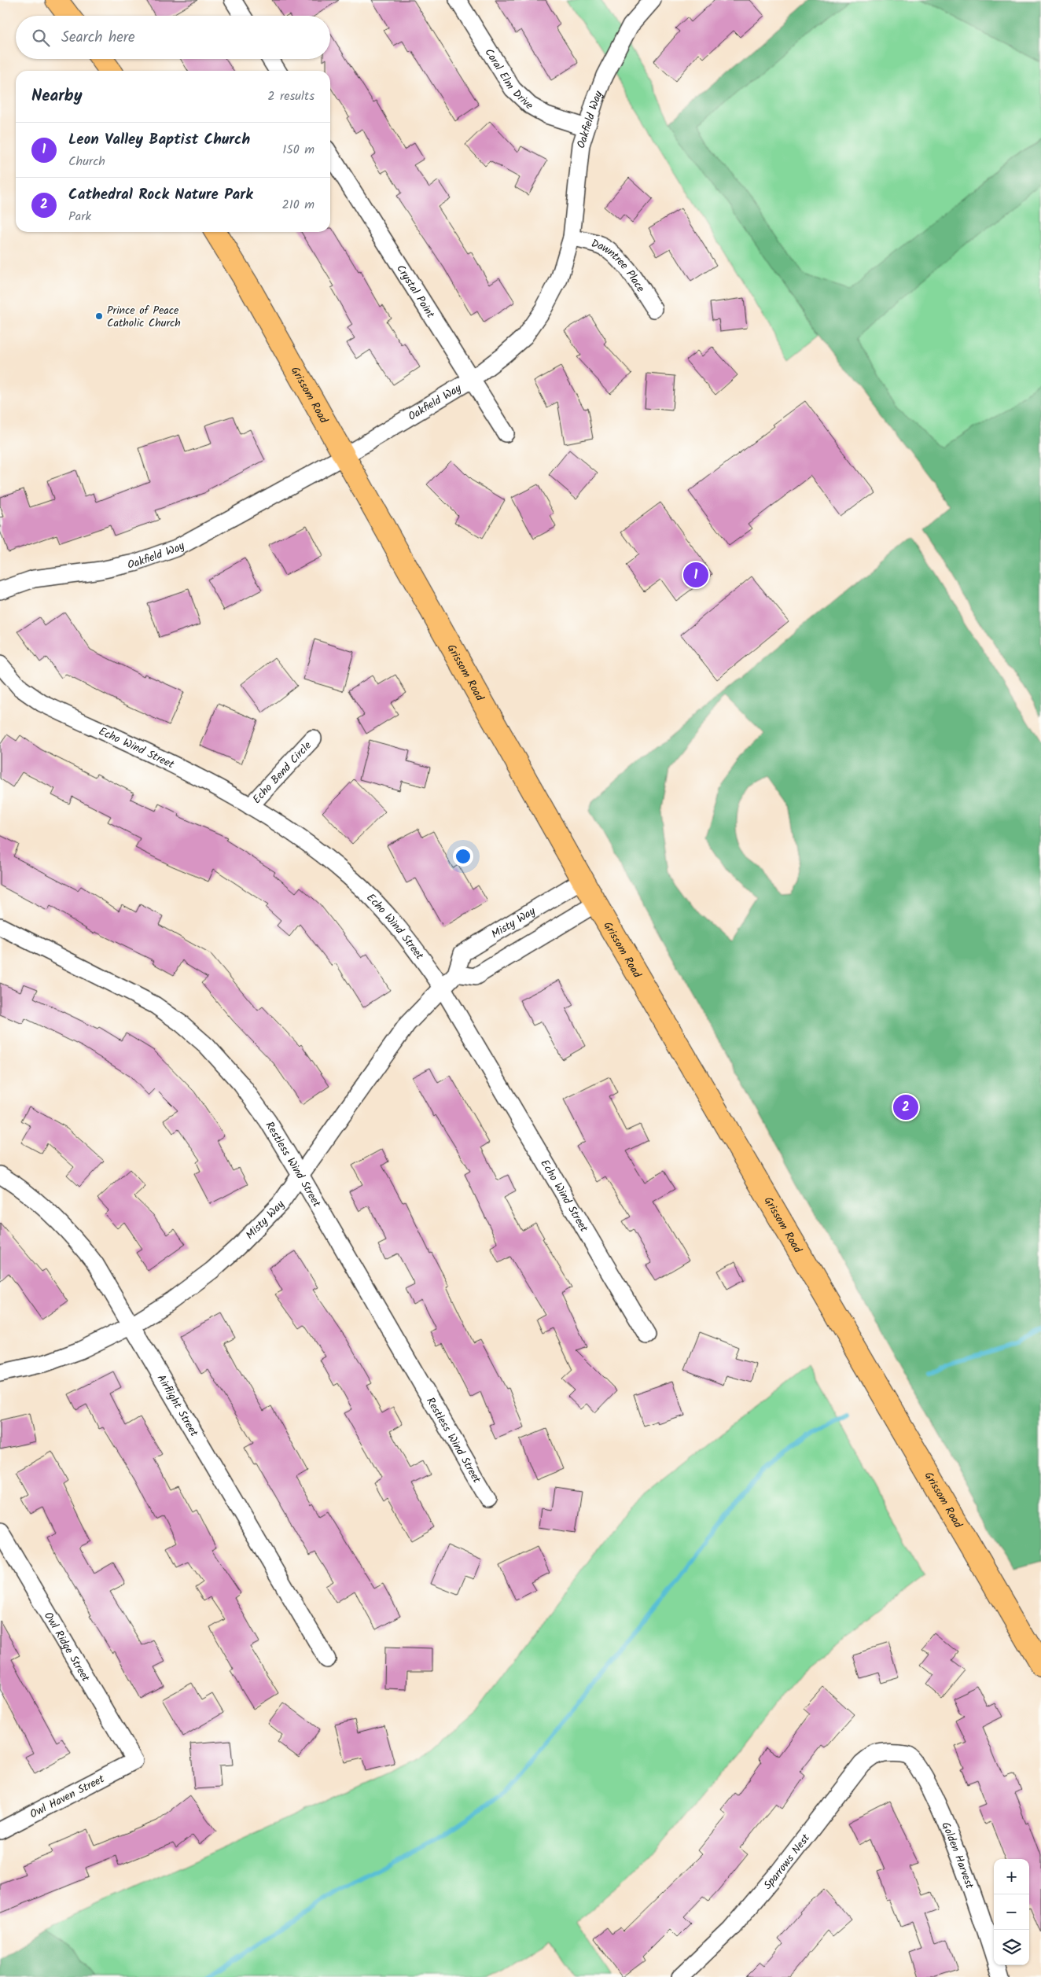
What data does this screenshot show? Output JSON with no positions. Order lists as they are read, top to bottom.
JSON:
{
  "streets": {
    "main road": ["Grissom Road"],
    "street": [
      "Coral Elm Drive",
      "Oakfield Way",
      "Dawntree Place",
      "Crystal Point",
      "Echo Wind Street",
      "Echo Bend Circle",
      "Misty Way",
      "Restless Wind Street",
      "Airflight Street",
      "Owl Ridge Street",
      "Owl Haven Street",
      "Golden Harvest",
      "Sparrows Nest"
    ]
  },
  "crossings": [
    ["Coral Elm Drive", "Oakfield Way"],
    ["Oakfield Way", "Dawntree Place"],
    ["Oakfield Way", "Crystal Point"],
    ["Oakfield Way", "Grissom Road"],
    ["Grissom Road", "Misty Way"],
    ["Echo Wind Street", "Echo Bend Circle"],
    ["Echo Wind Street", "Misty Way"],
    ["Misty Way", "Restless Wind Street"],
    ["Misty Way", "Airflight Street"],
    ["Owl Ridge Street", "Owl Haven Street"],
    ["Golden Harvest", "Sparrows Nest"]
  ],
  "places": ["Prince of Peace Catholic Church"],
  "page": {
    "search": "Search here",
    "heading": ["Nearby", "2 results"],
    "list": [
      {
        "mark": "1",
        "name": "Leon Valley Baptist Church",
        "note": "Church",
        "value": "150 m"
      },
      {
        "mark": "2",
        "name": "Cathedral Rock Nature Park",
        "note": "Park",
        "value": "210 m"
      }
    ],
    "pins": ["1", "2"],
    "map_buttons": ["+", "−"]
  }
}
